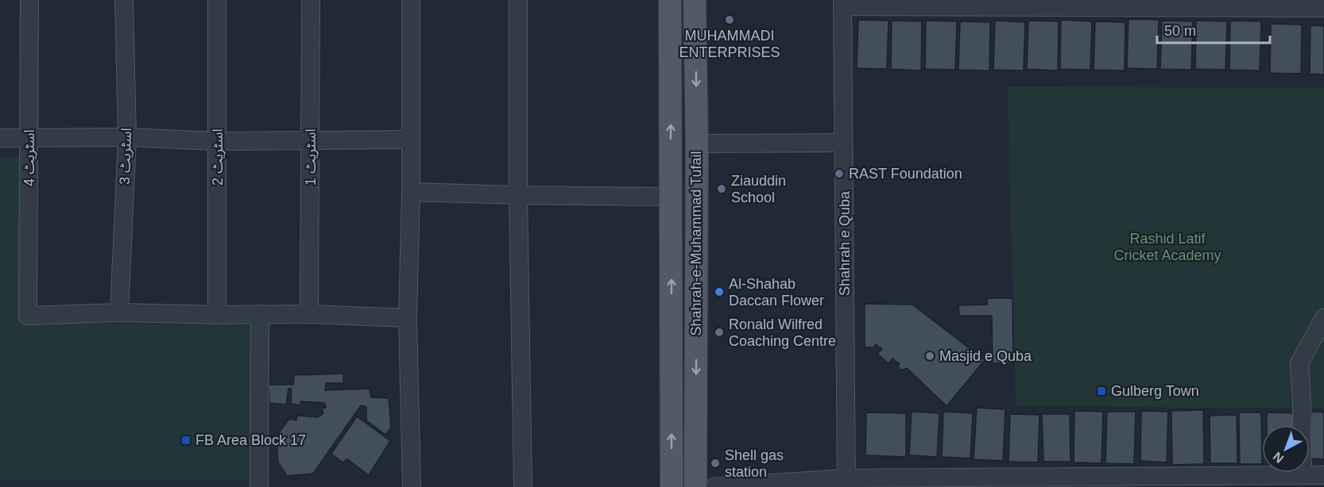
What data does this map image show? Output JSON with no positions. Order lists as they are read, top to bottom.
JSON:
{
  "streets": {
    "main road": ["Shahrah-e-Muhammad Tufail"],
    "street": [
      "اسٹریٹ 3",
      "اسٹریٹ 2",
      "اسٹریٹ 1",
      "اسٹریٹ 4",
      "Shahrah e Quba"
    ]
  },
  "crossings": [
    ["اسٹریٹ 3", "اسٹریٹ 4"]
  ],
  "parks": ["Rashid Latif Cricket Academy"],
  "places": {
    "other": [
      "MUHAMMADI ENTERPRISES",
      "RAST Foundation",
      "Ziauddin School",
      "Al-Shahab Daccan Flower",
      "Ronald Wilfred Coaching Centre",
      "Masjid e Quba",
      "Shell gas station"
    ],
    "transit": ["Gulberg Town", "FB Area Block 17"]
  },
  "scale_bar": "50 m",
  "north": "bottom left"
}
